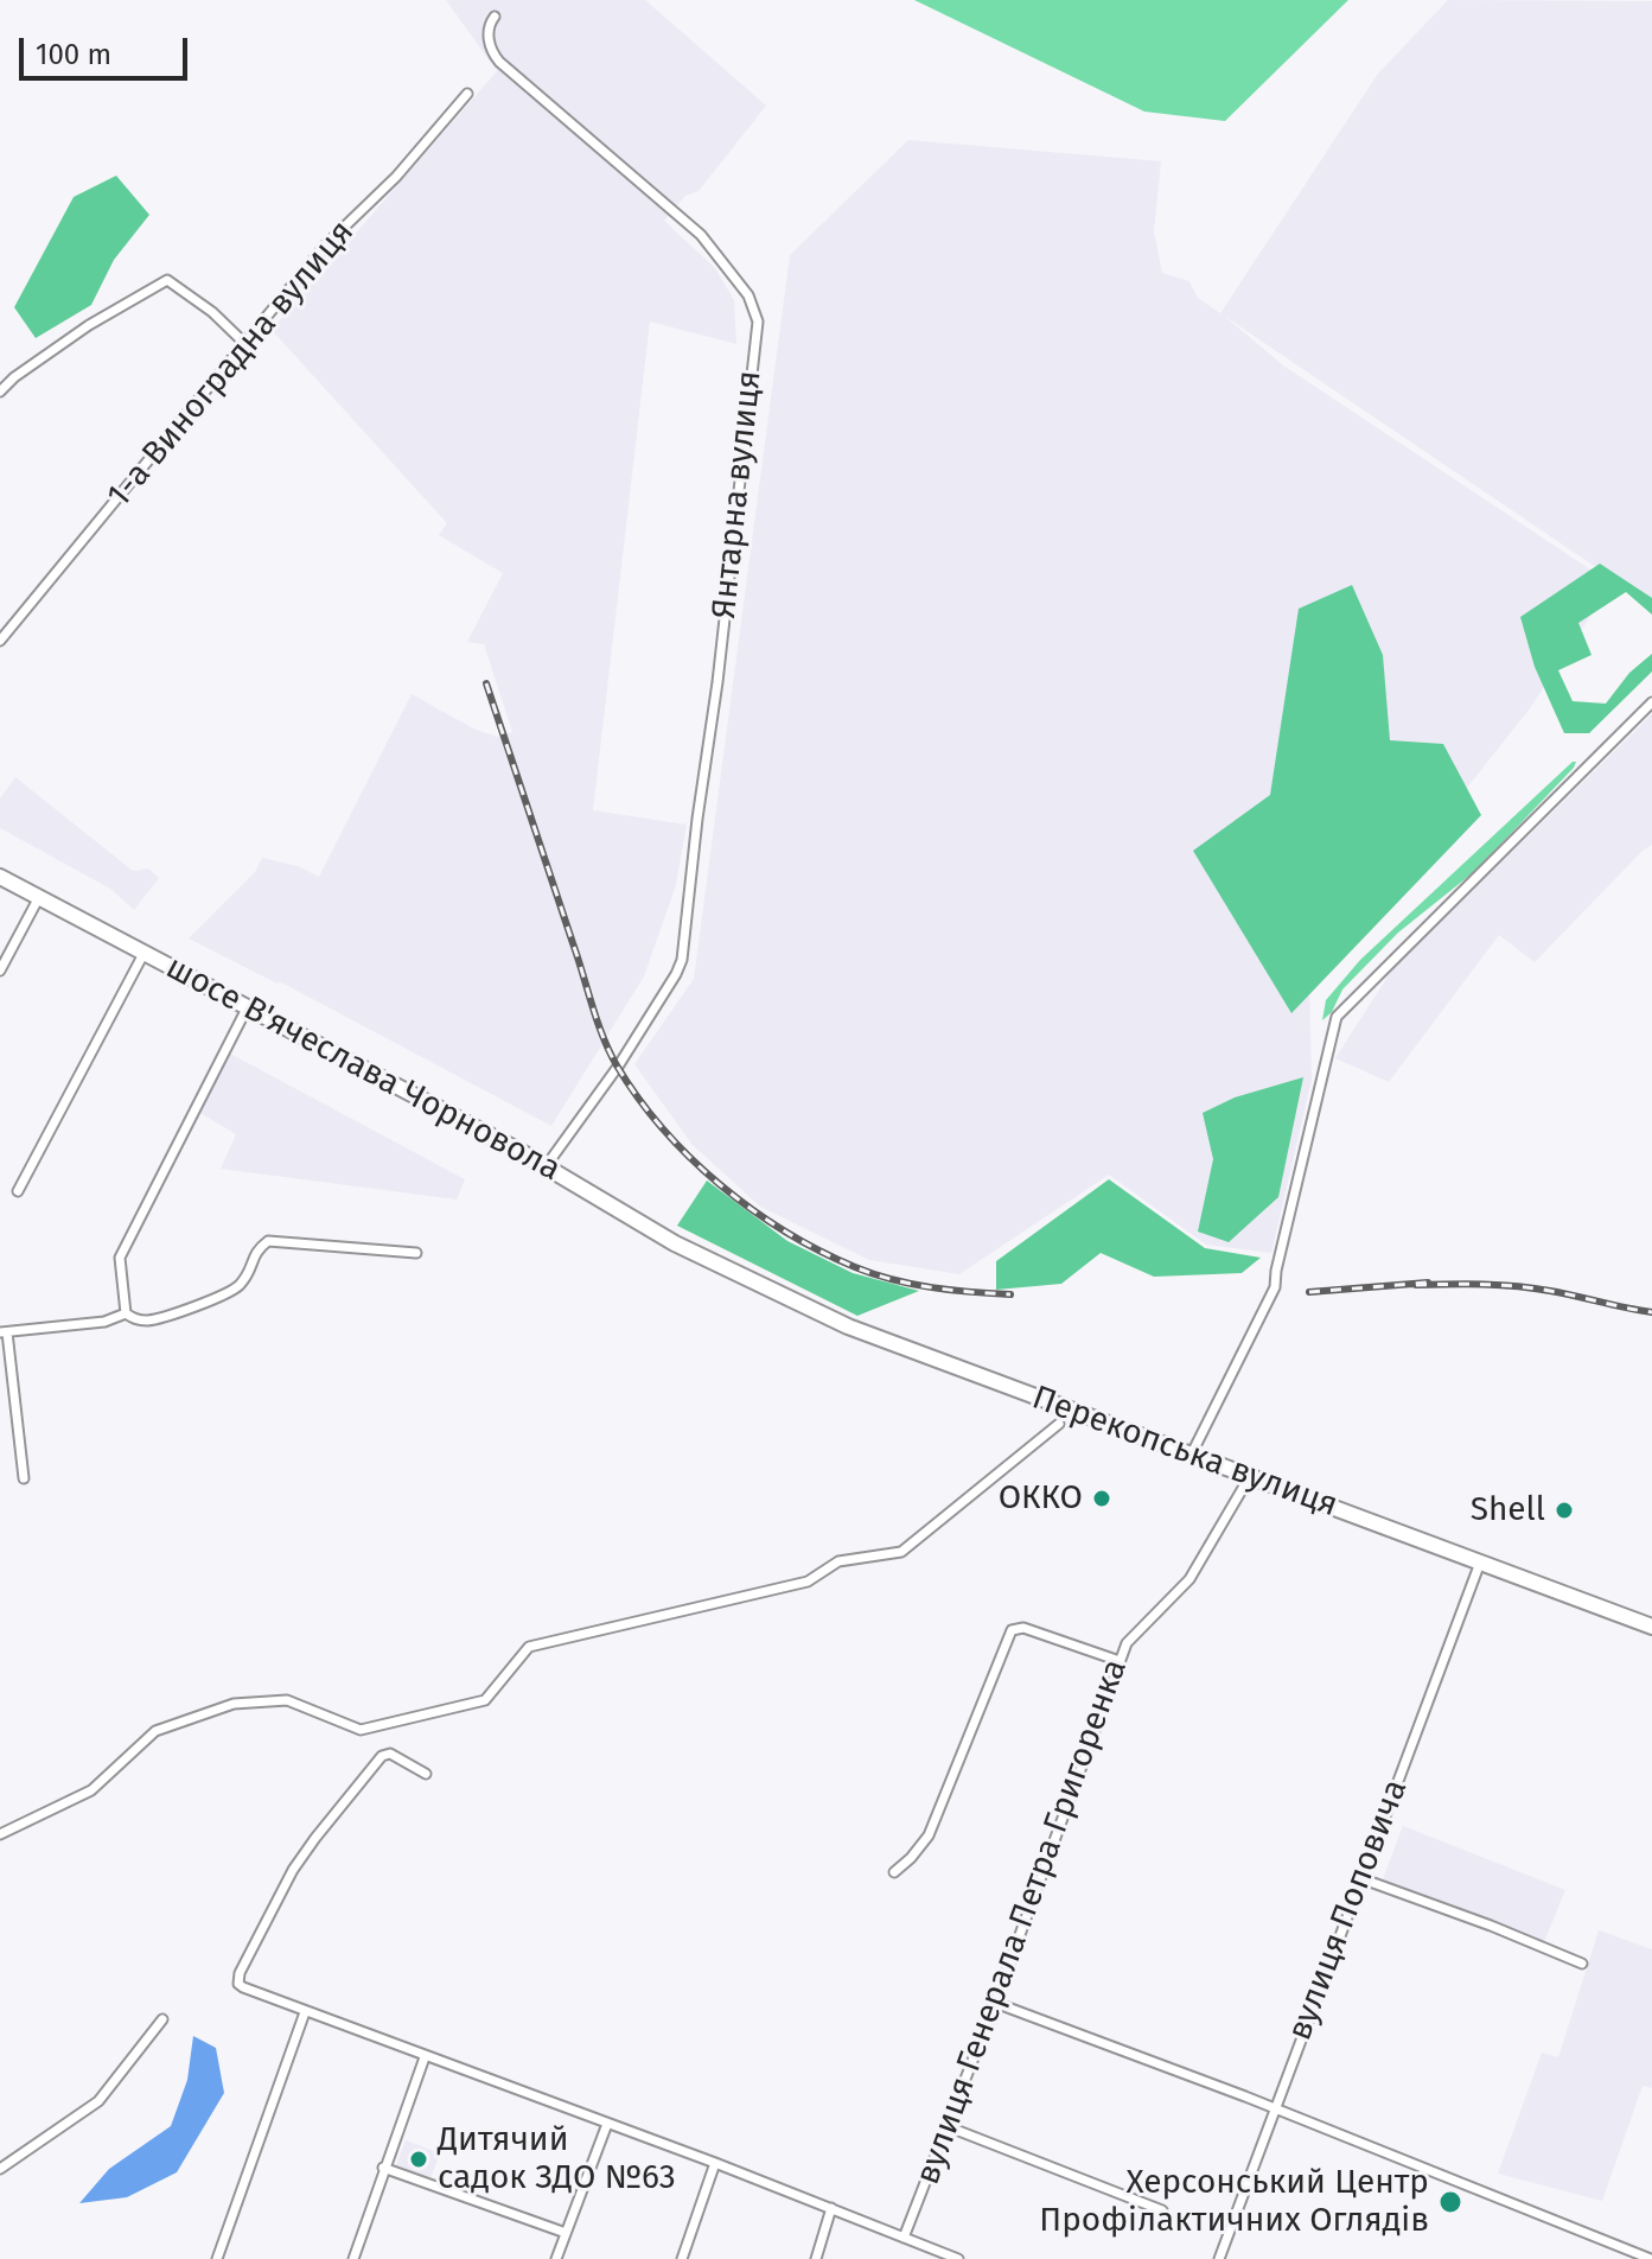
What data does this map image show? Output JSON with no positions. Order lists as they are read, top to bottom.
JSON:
{
  "streets": {
    "main road": ["шосе В'ячеслава Чорновола", "Перекопська вулиця"],
    "street": [
      "1-а Виноградна вулиця",
      "Янтарна вулиця",
      "вулиця Поповича",
      "вулиця Генерала Петра Григоренка"
    ]
  },
  "crossings": [
    ["Янтарна вулиця", "шосе В'ячеслава Чорновола"],
    ["шосе В'ячеслава Чорновола", "Перекопська вулиця"],
    ["Перекопська вулиця", "вулиця Поповича"],
    ["Перекопська вулиця", "вулиця Генерала Петра Григоренка"]
  ],
  "places": [
    "ОККО",
    "Shell",
    "Дитячий садок ЗДО №63",
    "Херсонський Центр Профілактичних Оглядів"
  ],
  "scale_bar": "100 m"
}
